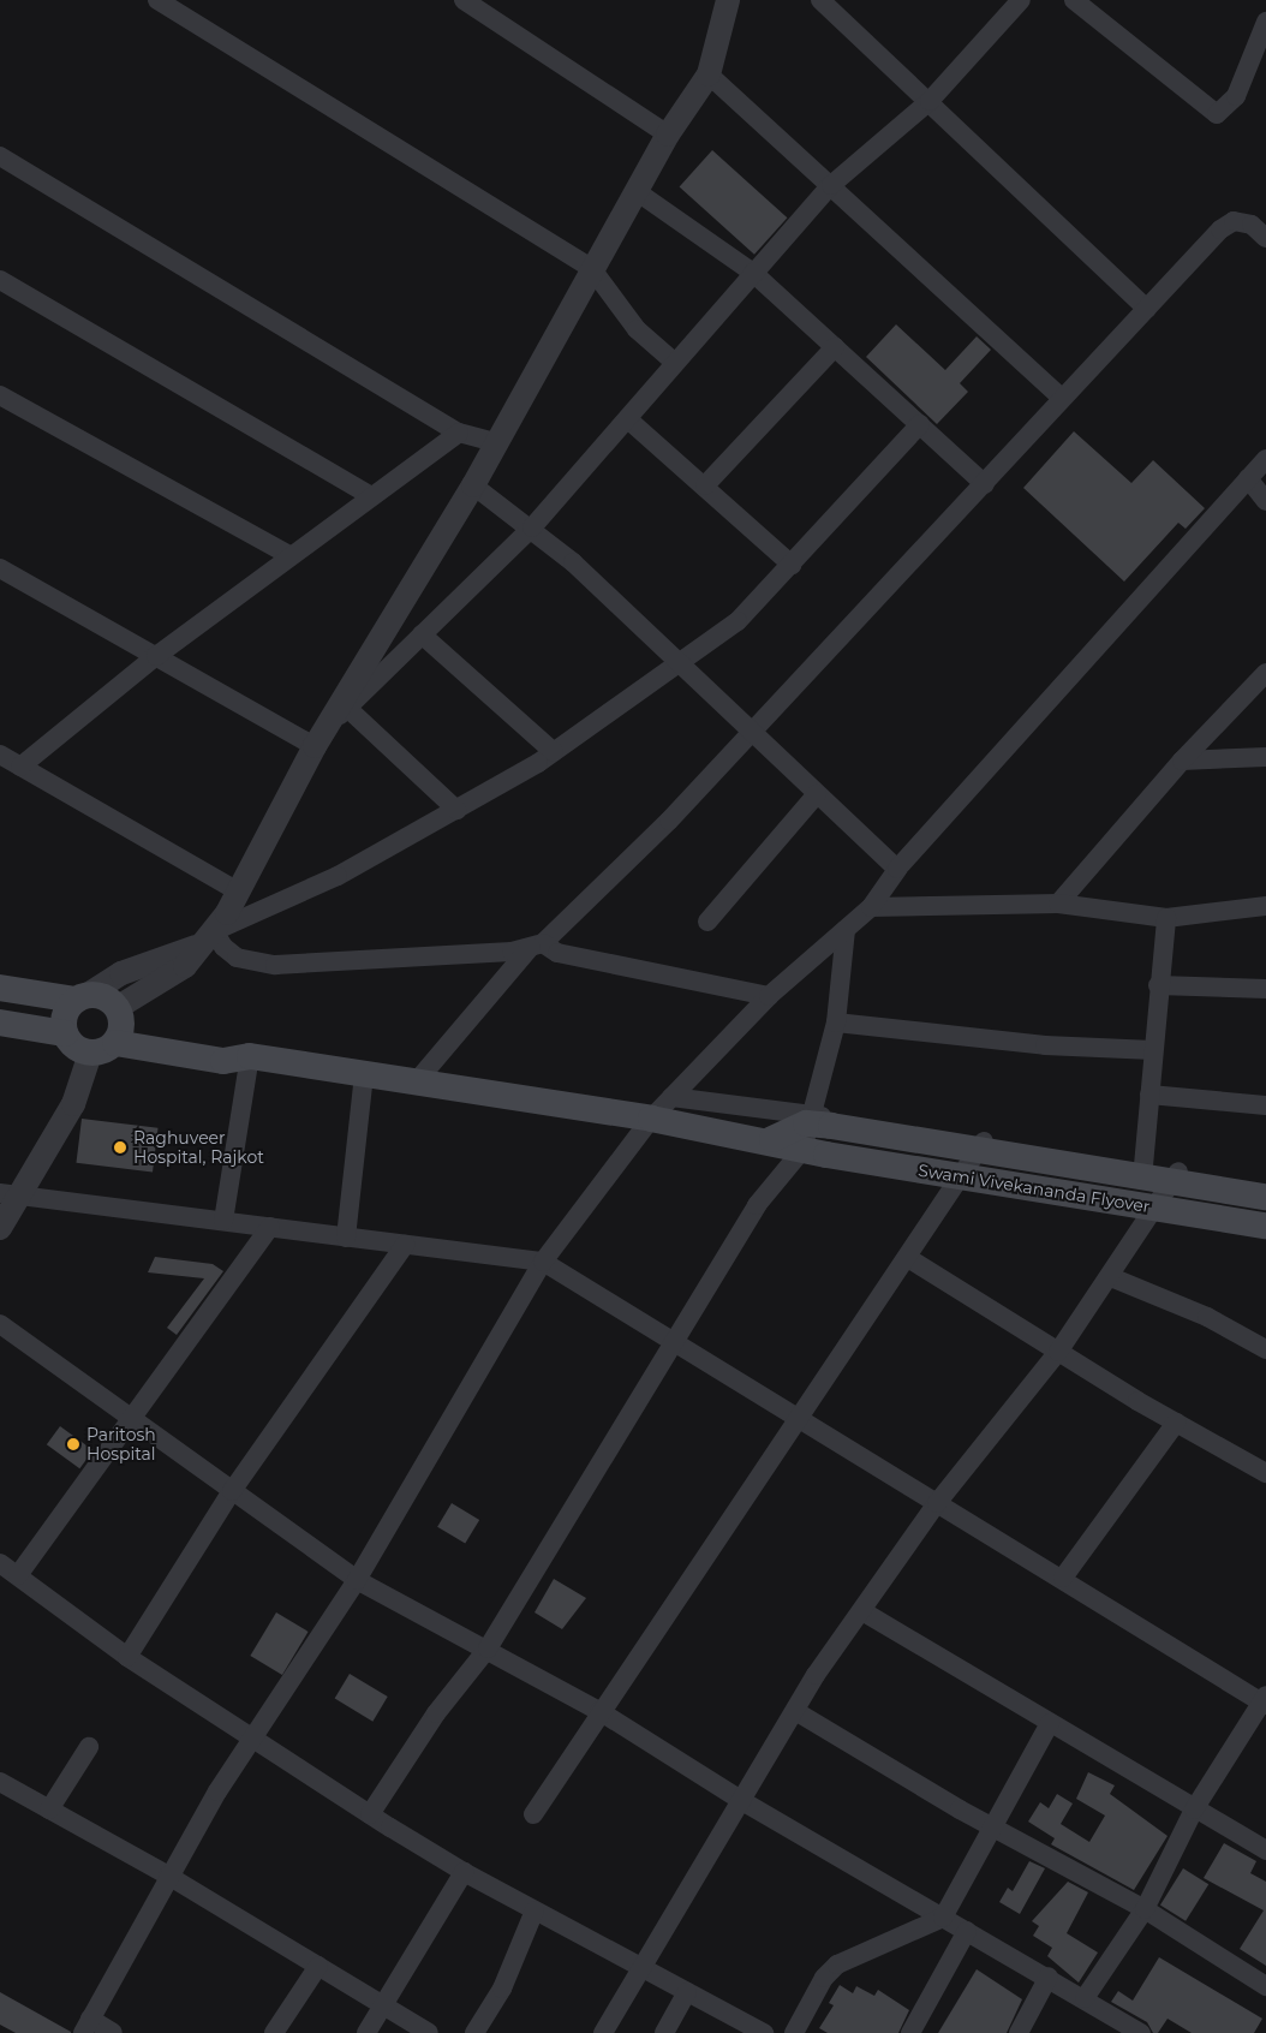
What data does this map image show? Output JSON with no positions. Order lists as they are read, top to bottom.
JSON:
{
  "streets": {
    "main road": ["Swami Vivekananda Flyover"]
  },
  "places": ["Raghuveer Hospital, Rajkot", "Paritosh Hospital"]
}
